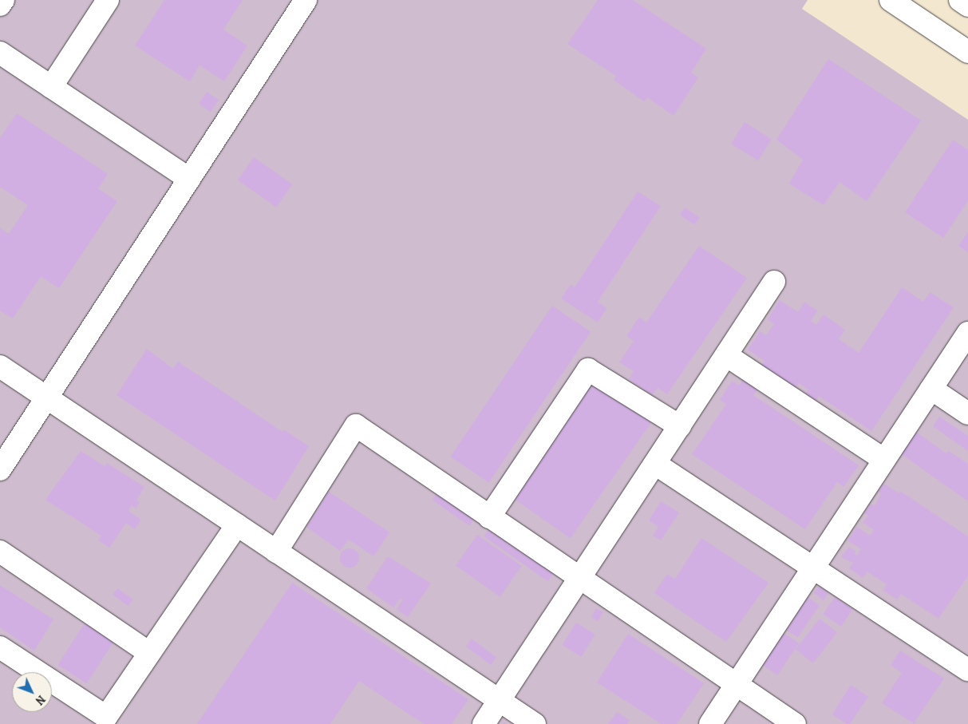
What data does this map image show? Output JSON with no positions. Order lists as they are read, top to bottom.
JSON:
{
  "north": "bottom right"
}
